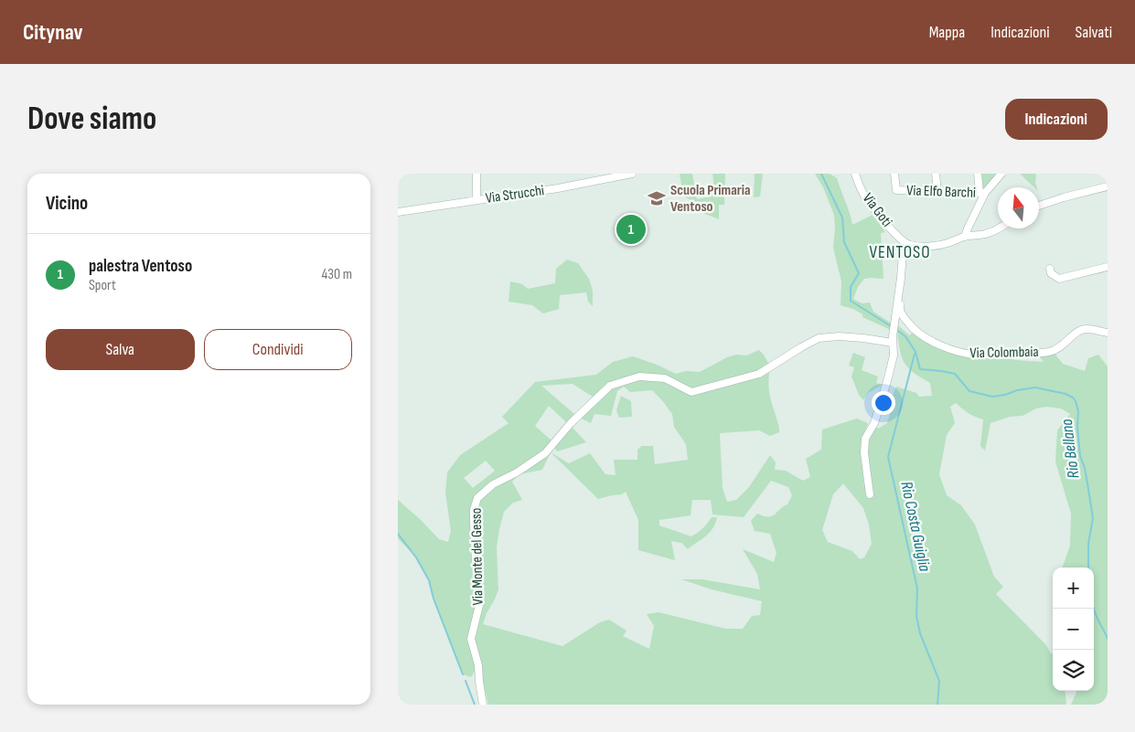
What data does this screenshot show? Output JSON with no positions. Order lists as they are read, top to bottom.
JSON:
{
  "streets": {
    "street": [
      "Via Elfo Barchi",
      "Via Strucchi",
      "Via Goti",
      "Via Colombaia",
      "Via Monte del Gesso"
    ]
  },
  "crossings": [
    ["Via Goti", "Via Colombaia"],
    ["Via Colombaia", "Via Monte del Gesso"]
  ],
  "districts": ["VENTOSO"],
  "water": ["Rio Bellano", "Rio Costa Guiglia"],
  "places": {
    "school or university": ["Scuola Primaria Ventoso"]
  },
  "north": "top",
  "page": {
    "header": "Citynav",
    "nav": ["Mappa", "Indicazioni", "Salvati"],
    "buttons": [
      "Indicazioni",
      ["Salva", "Condividi"]
    ],
    "title": "Dove siamo",
    "heading": "Vicino",
    "pins": "1",
    "list": [
      {
        "mark": "1",
        "name": "palestra Ventoso",
        "note": "Sport",
        "value": "430 m"
      }
    ],
    "map_buttons": ["+", "−"]
  }
}
